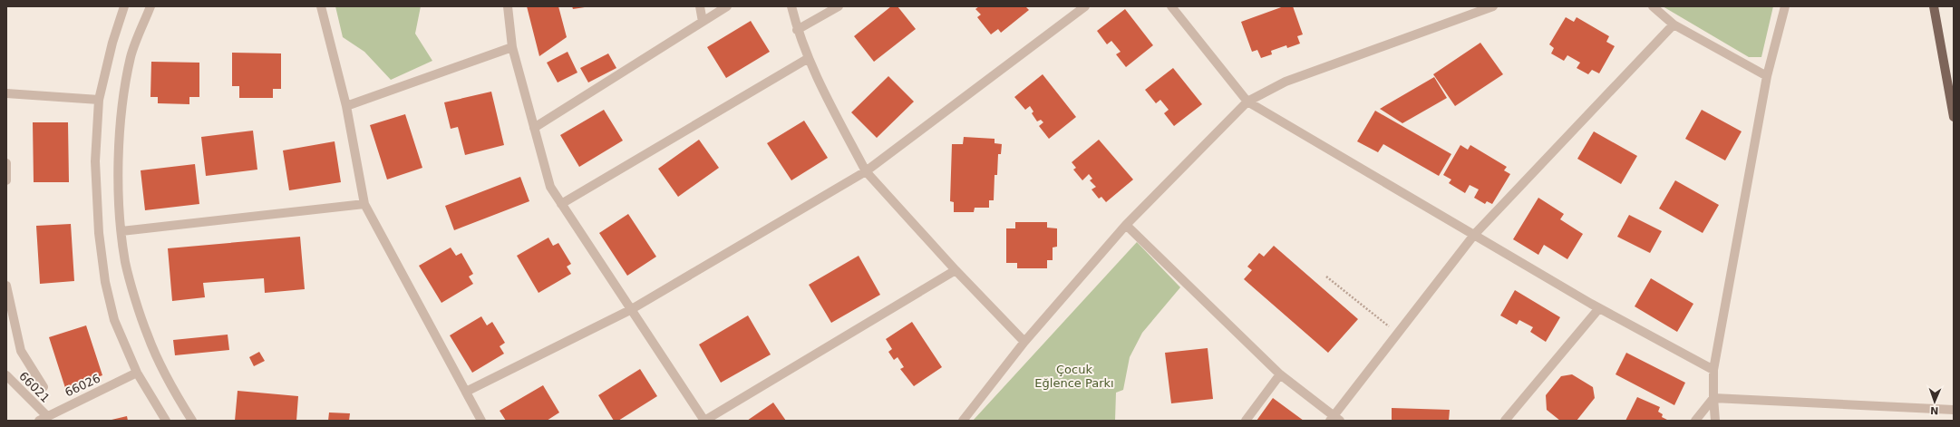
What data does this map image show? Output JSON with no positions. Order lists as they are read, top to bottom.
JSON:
{
  "streets": {
    "street": ["66026", "66021"]
  },
  "crossings": [
    ["66026", "66021"]
  ],
  "parks": ["Çocuk Eğlence Parkı"],
  "north": "bottom"
}
